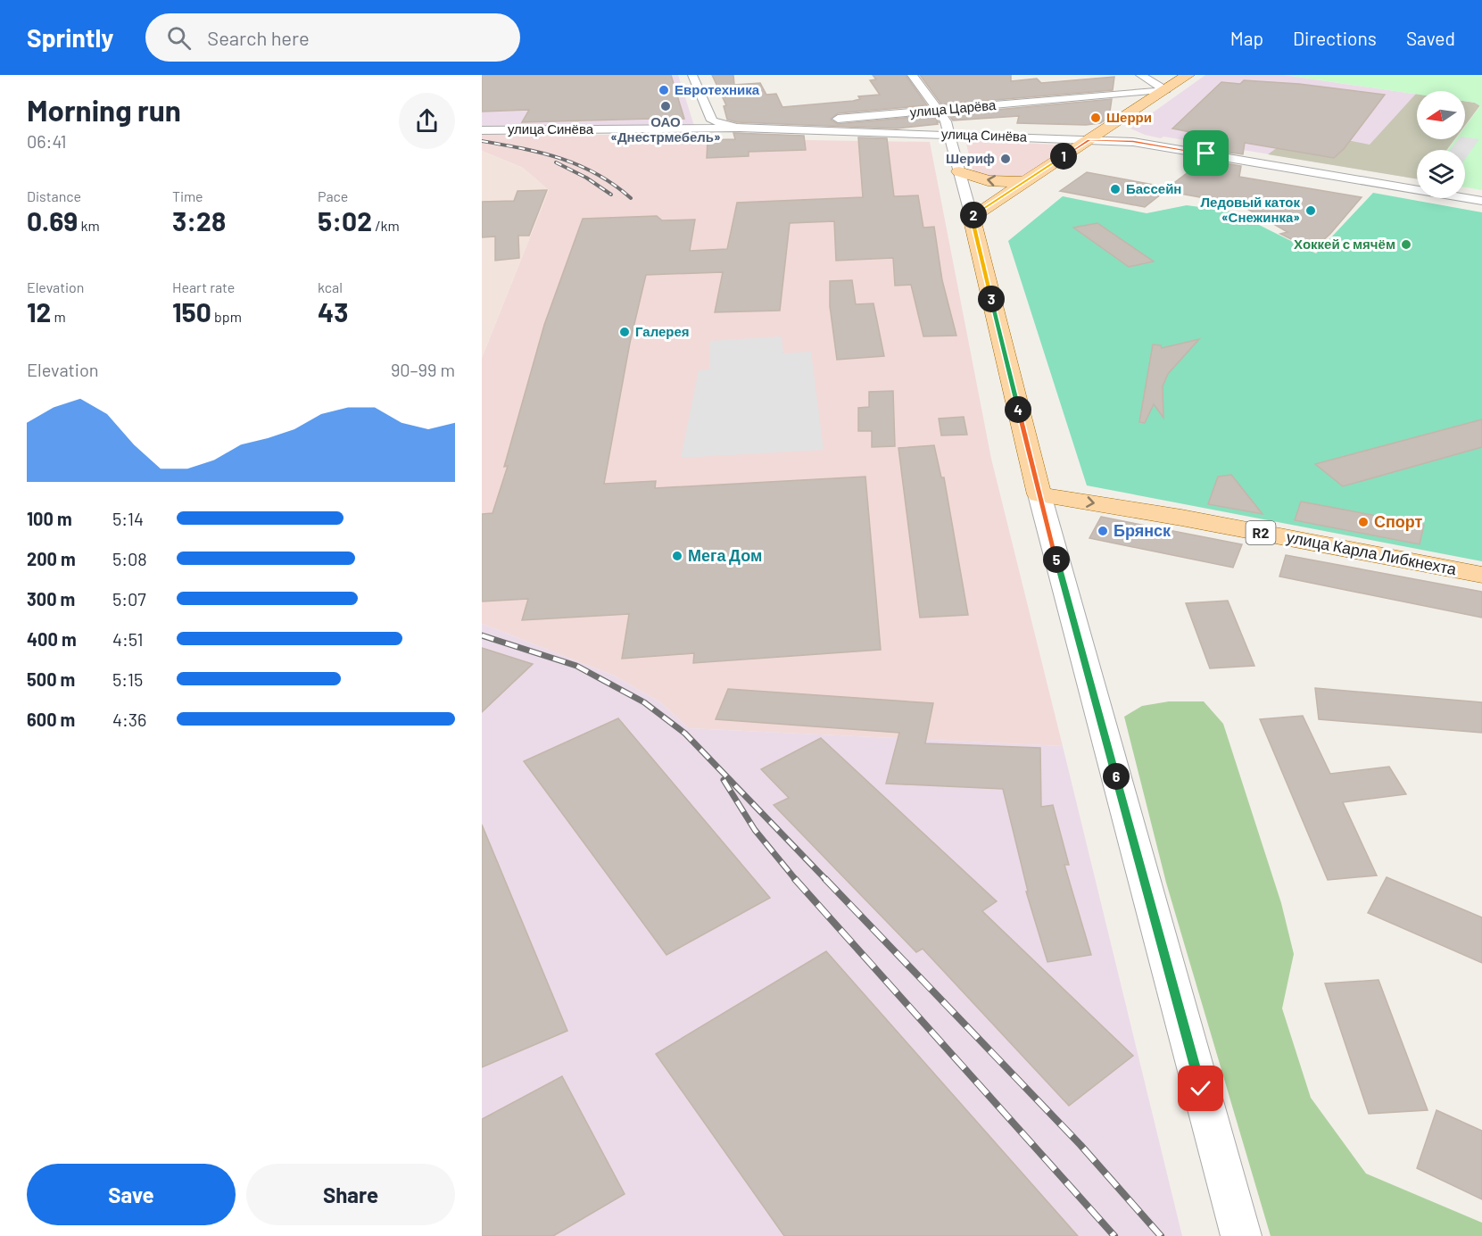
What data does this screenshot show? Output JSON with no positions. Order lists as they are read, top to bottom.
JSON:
{
  "streets": {
    "main road": ["R2", "улица Карла Либкнехта"],
    "street": ["улица Царёва", "улица Синёва"]
  },
  "crossings": [
    ["улица Царёва", "улица Синёва"]
  ],
  "one_way": ["улица Карла Либкнехта"],
  "places": [
    "Евротехника",
    "ОАО «Днестрмебель»",
    "Шерри",
    "Шериф",
    "Бассейн",
    "Ледовый каток «Снежинка»",
    "Хоккей с мячём",
    "Галерея",
    "Спорт",
    "Брянск",
    "Мега Дом"
  ],
  "north": "left",
  "page": {
    "header": "Sprintly",
    "search": "Search here",
    "nav": ["Map", "Directions", "Saved"],
    "heading": ["Morning run", "06:41"],
    "pins": [
      "1",
      "2",
      "3",
      "4",
      "5",
      "6"
    ],
    "stats": [
      ["Distance", "0.69 km"],
      ["Time", "3:28"],
      ["Pace", "5:02 /km"],
      ["Elevation", "12 m"],
      ["Heart rate", "150 bpm"],
      ["kcal", "43"]
    ],
    "chart": ["Elevation", "90–99 m"],
    "list": [
      {
        "name": "100 m",
        "note": "5:14"
      },
      {
        "name": "200 m",
        "note": "5:08"
      },
      {
        "name": "300 m",
        "note": "5:07"
      },
      {
        "name": "400 m",
        "note": "4:51"
      },
      {
        "name": "500 m",
        "note": "5:15"
      },
      {
        "name": "600 m",
        "note": "4:36"
      }
    ],
    "buttons": ["Save", "Share"]
  }
}
